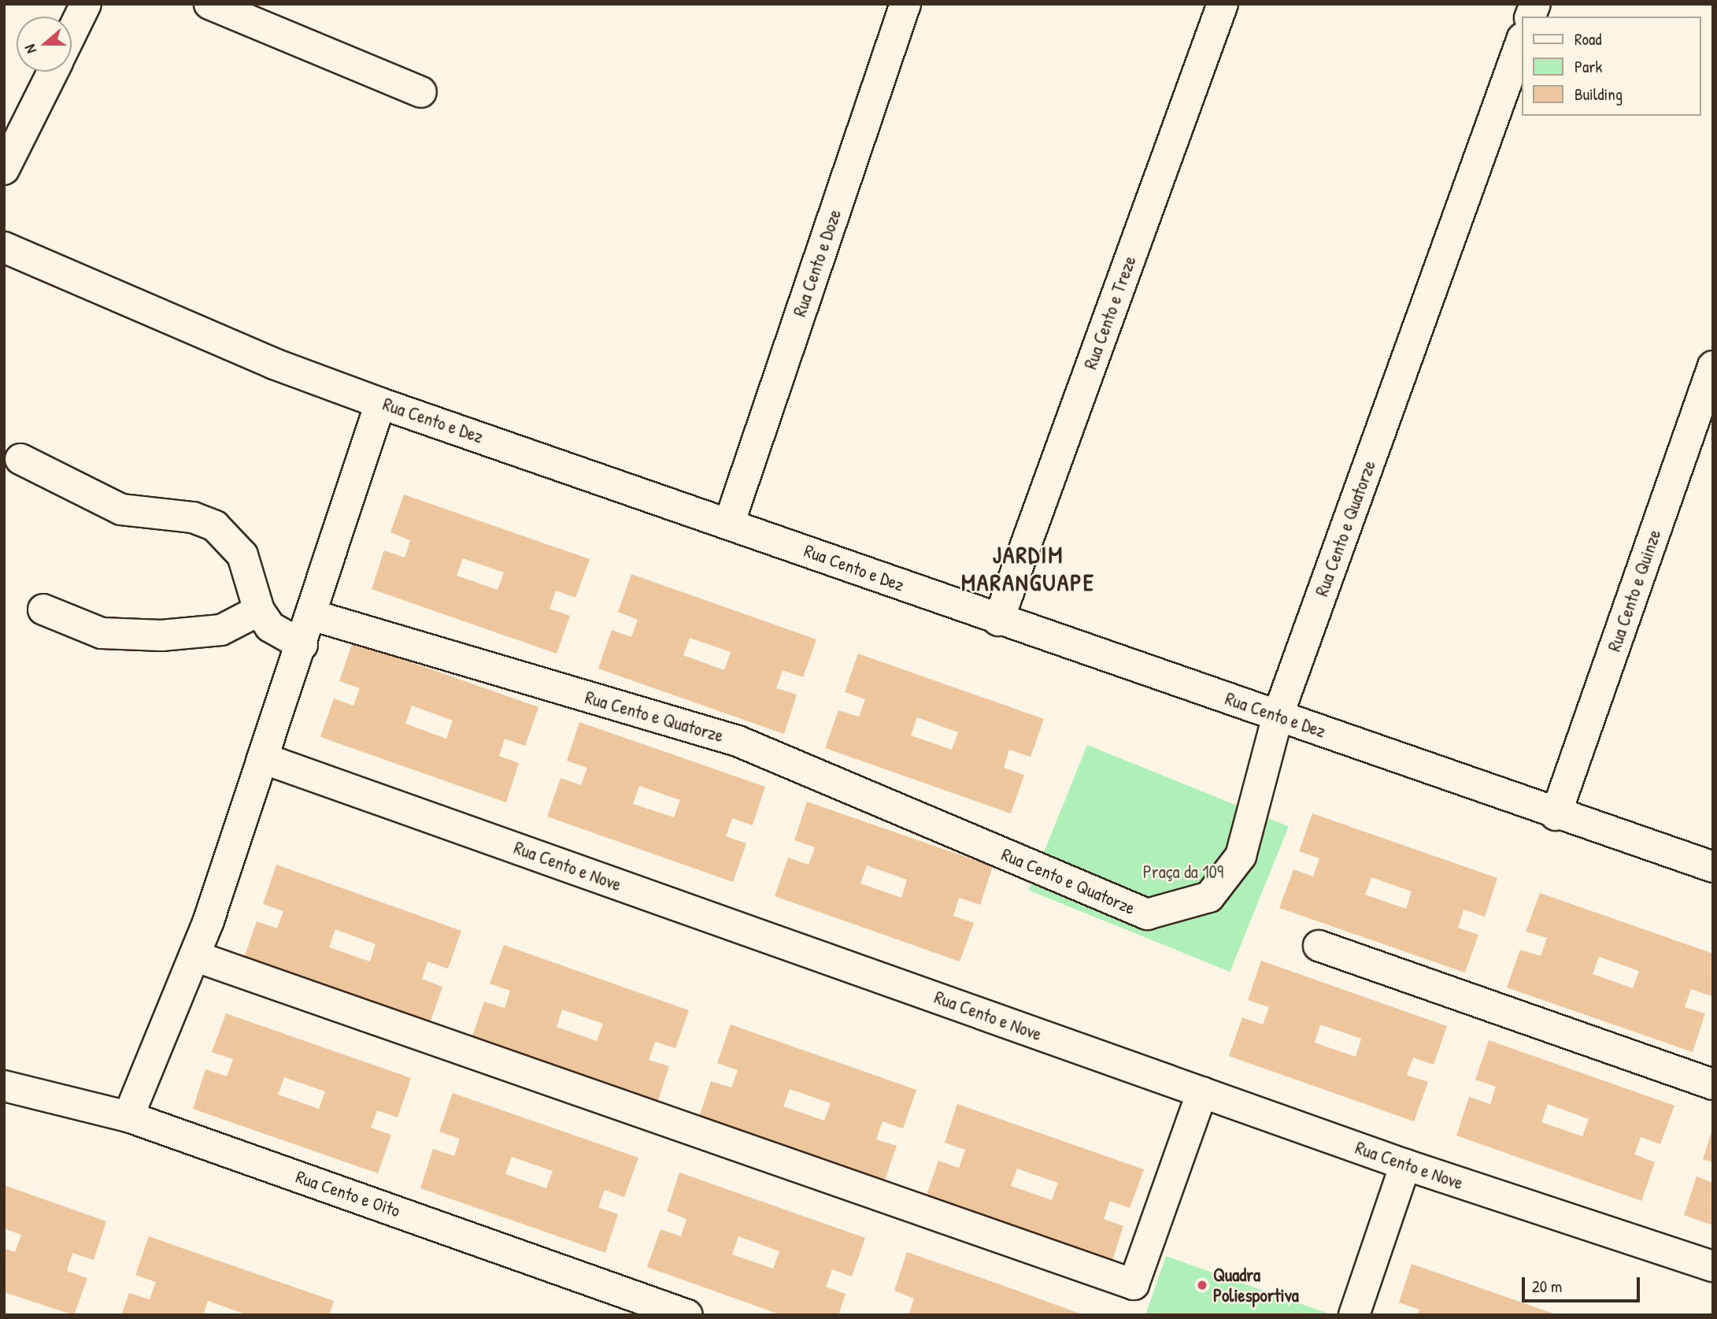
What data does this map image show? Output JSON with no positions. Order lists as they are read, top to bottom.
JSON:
{
  "streets": {
    "street": [
      "Rua Cento e Doze",
      "Rua Cento e Treze",
      "Rua Cento e Dez",
      "Rua Cento e Quatorze",
      "Rua Cento e Quinze",
      "Rua Cento e Nove",
      "Rua Cento e Oito"
    ]
  },
  "crossings": [
    ["Rua Cento e Doze", "Rua Cento e Dez"],
    ["Rua Cento e Treze", "Rua Cento e Dez"],
    ["Rua Cento e Dez", "Rua Cento e Quatorze"],
    ["Rua Cento e Dez", "Rua Cento e Quinze"]
  ],
  "districts": ["JARDIM MARANGUAPE"],
  "parks": ["Praça da 109"],
  "places": ["Quadra Poliesportiva"],
  "legend": ["Road", "Park", "Building"],
  "scale_bar": "20 m",
  "north": "left"
}
